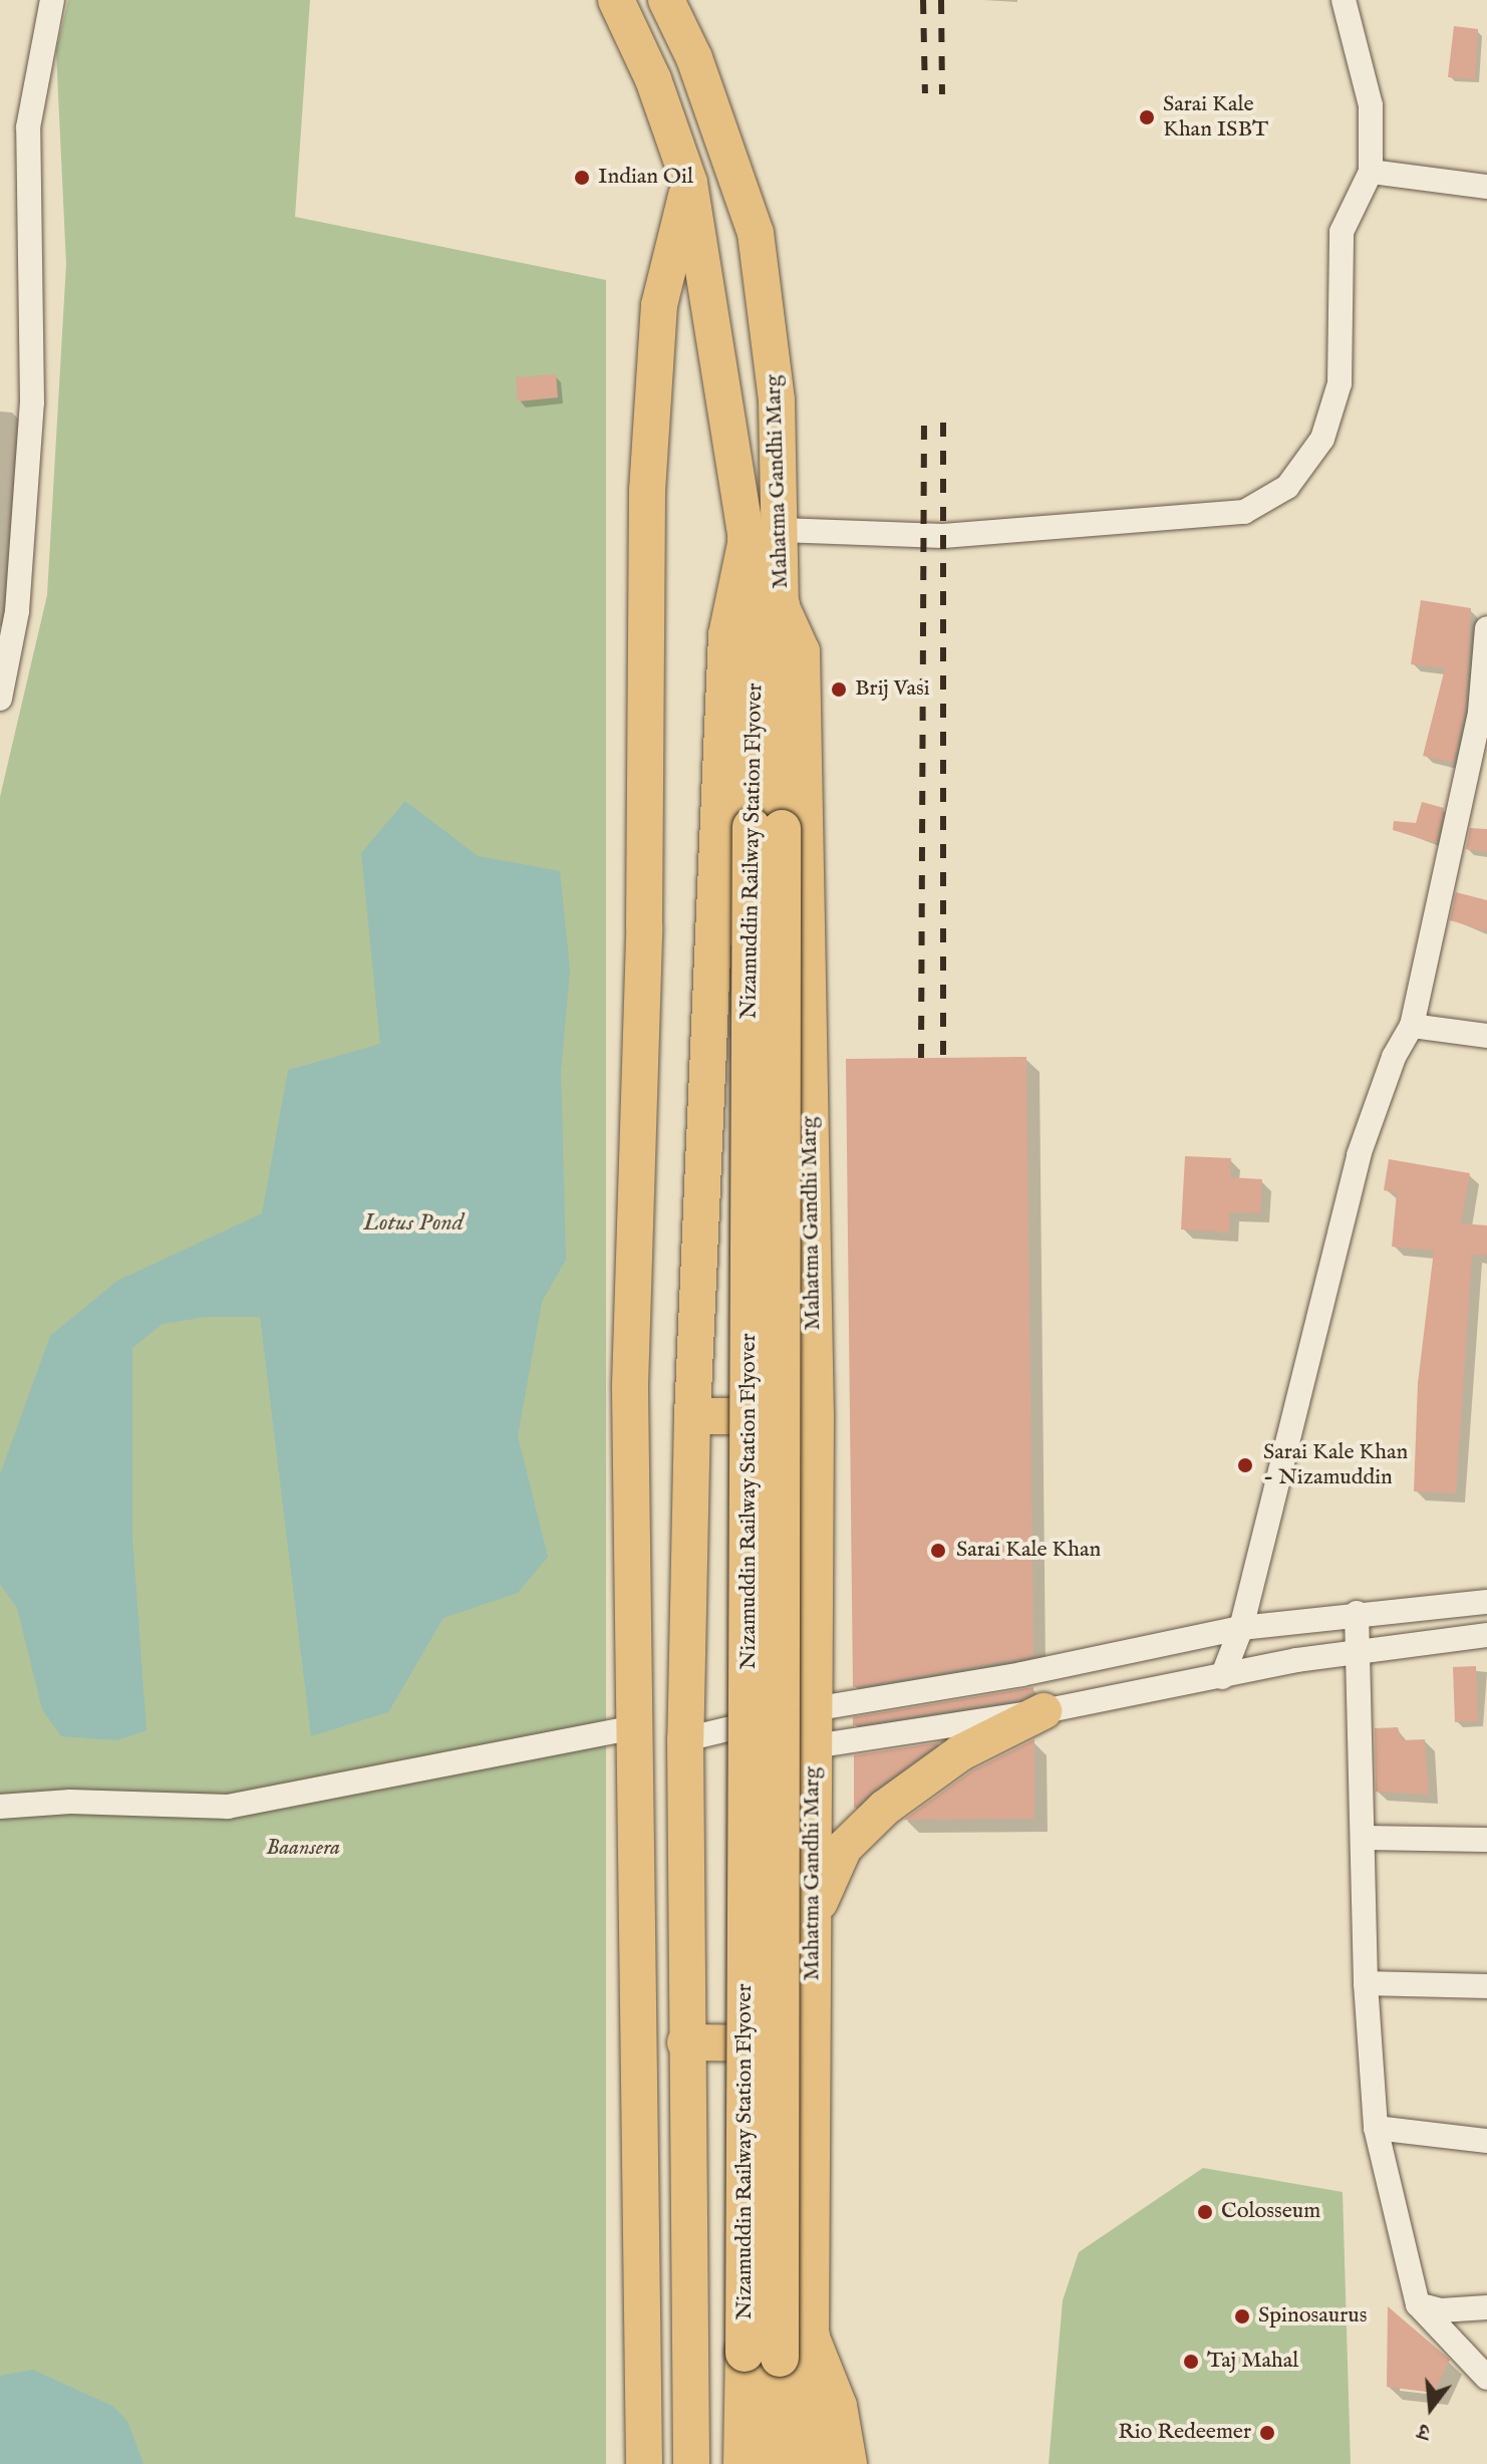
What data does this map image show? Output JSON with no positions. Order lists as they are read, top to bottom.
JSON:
{
  "streets": {
    "highway": ["Nizamuddin Railway Station Flyover"],
    "main road": ["Mahatma Gandhi Marg"]
  },
  "crossings": [
    ["Mahatma Gandhi Marg", "Nizamuddin Railway Station Flyover"]
  ],
  "water": ["Lotus Pond"],
  "parks": ["Baansera"],
  "places": [
    "Sarai Kale Khan ISBT",
    "Indian Oil",
    "Brij Vasi",
    "Sarai Kale Khan - Nizamuddin",
    "Sarai Kale Khan",
    "Colosseum",
    "Spinosaurus",
    "Taj Mahal",
    "Rio Redeemer"
  ],
  "north": "bottom"
}
